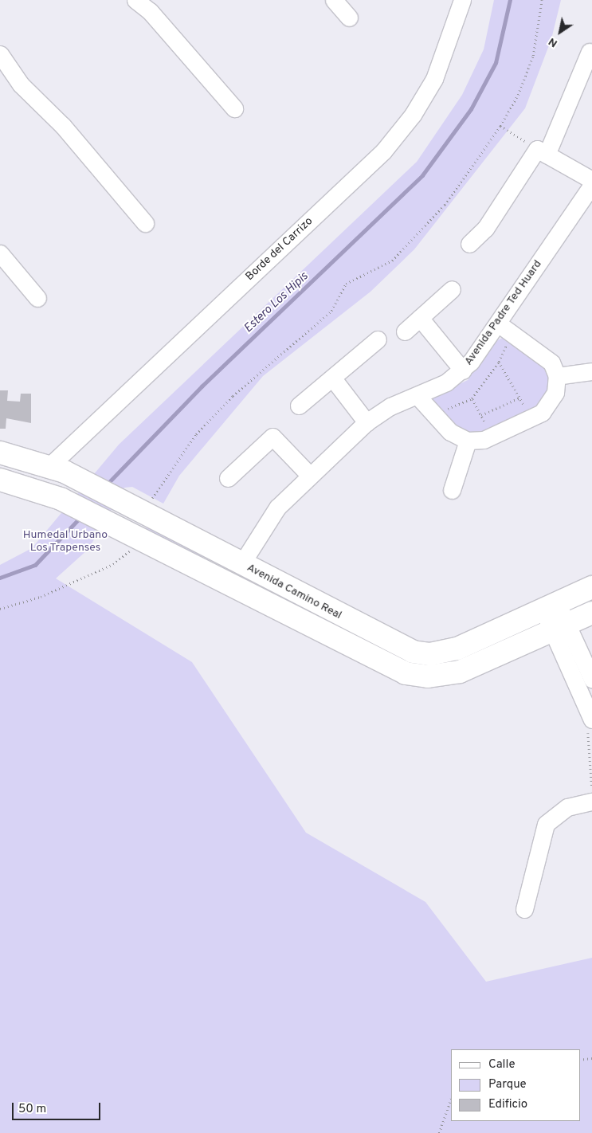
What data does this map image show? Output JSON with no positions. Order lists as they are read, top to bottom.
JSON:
{
  "streets": {
    "main road": ["Avenida Camino Real"],
    "street": ["Borde del Carrizo", "Avenida Padre Ted Huard"]
  },
  "crossings": [
    ["Borde del Carrizo", "Avenida Camino Real"],
    ["Avenida Padre Ted Huard", "Avenida Camino Real"]
  ],
  "water": ["Estero Los Hipis"],
  "parks": ["Humedal Urbano Los Trapenses"],
  "legend": ["Calle", "Parque", "Edificio"],
  "scale_bar": "50 m",
  "north": "bottom left"
}
